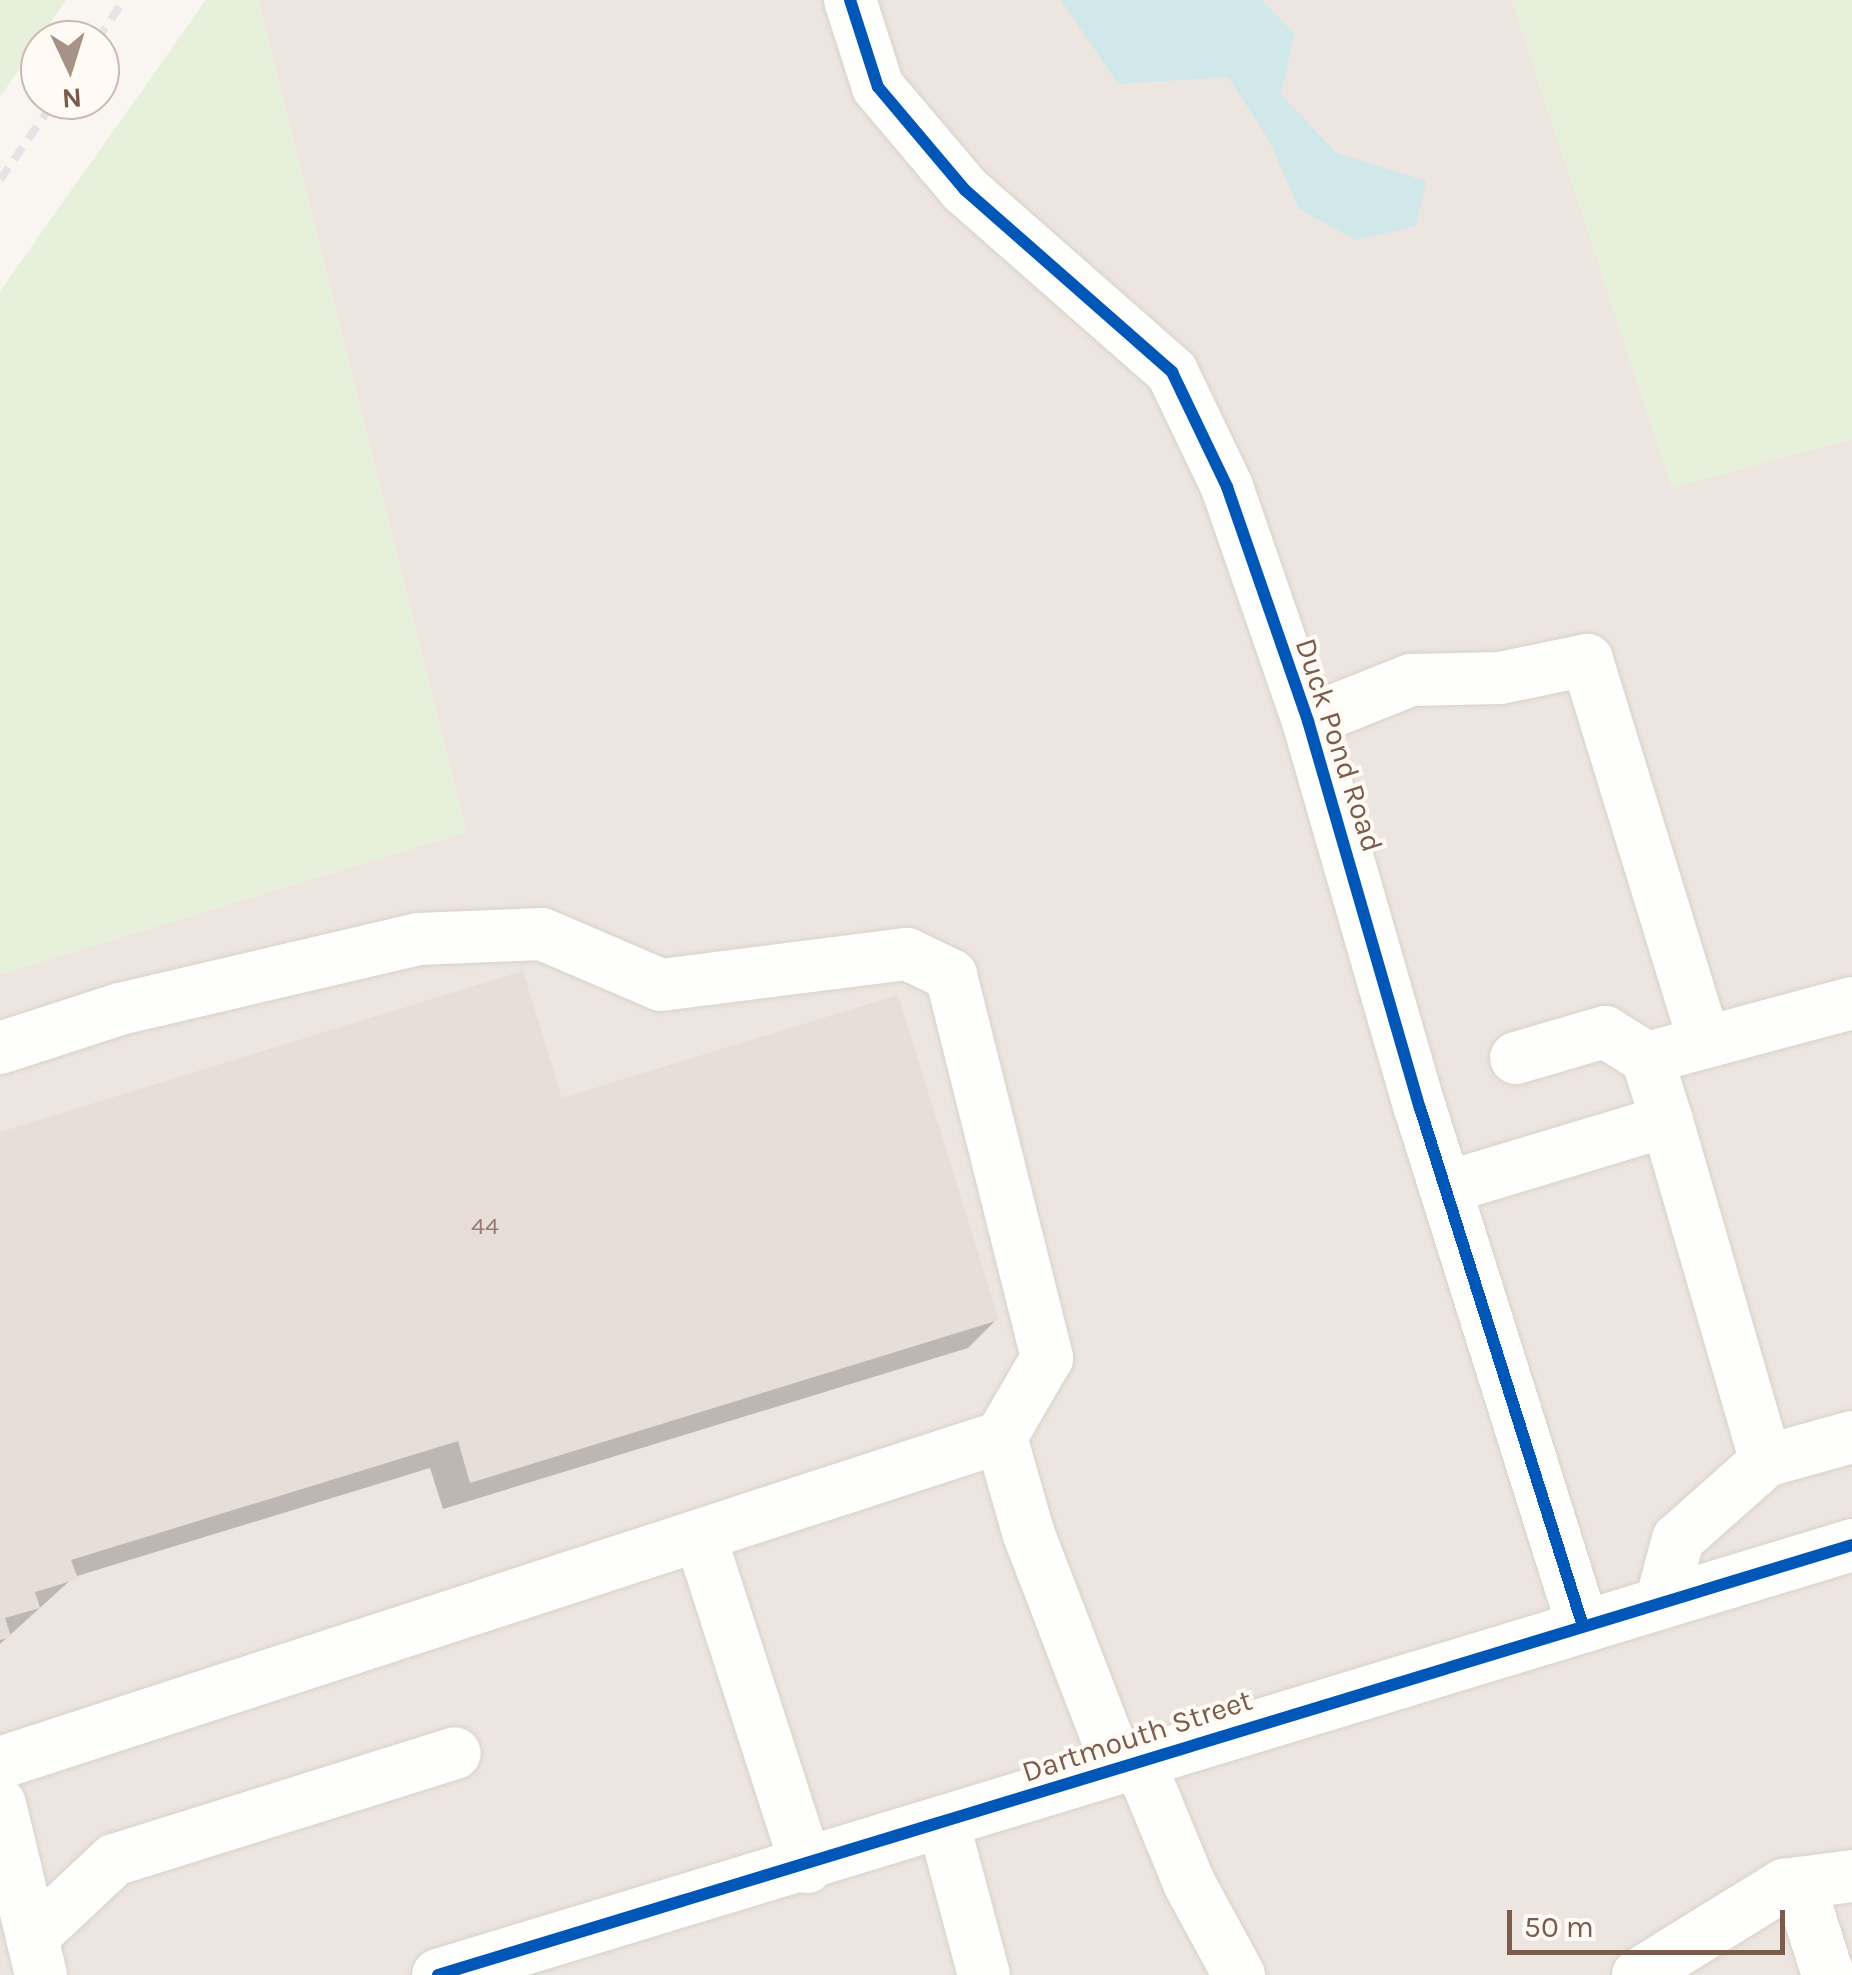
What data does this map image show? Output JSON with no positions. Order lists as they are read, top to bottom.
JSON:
{
  "streets": {
    "street": ["Duck Pond Road", "Dartmouth Street"]
  },
  "crossings": [
    ["Duck Pond Road", "Dartmouth Street"]
  ],
  "house_numbers": ["44"],
  "scale_bar": "50 m",
  "north": "bottom"
}
